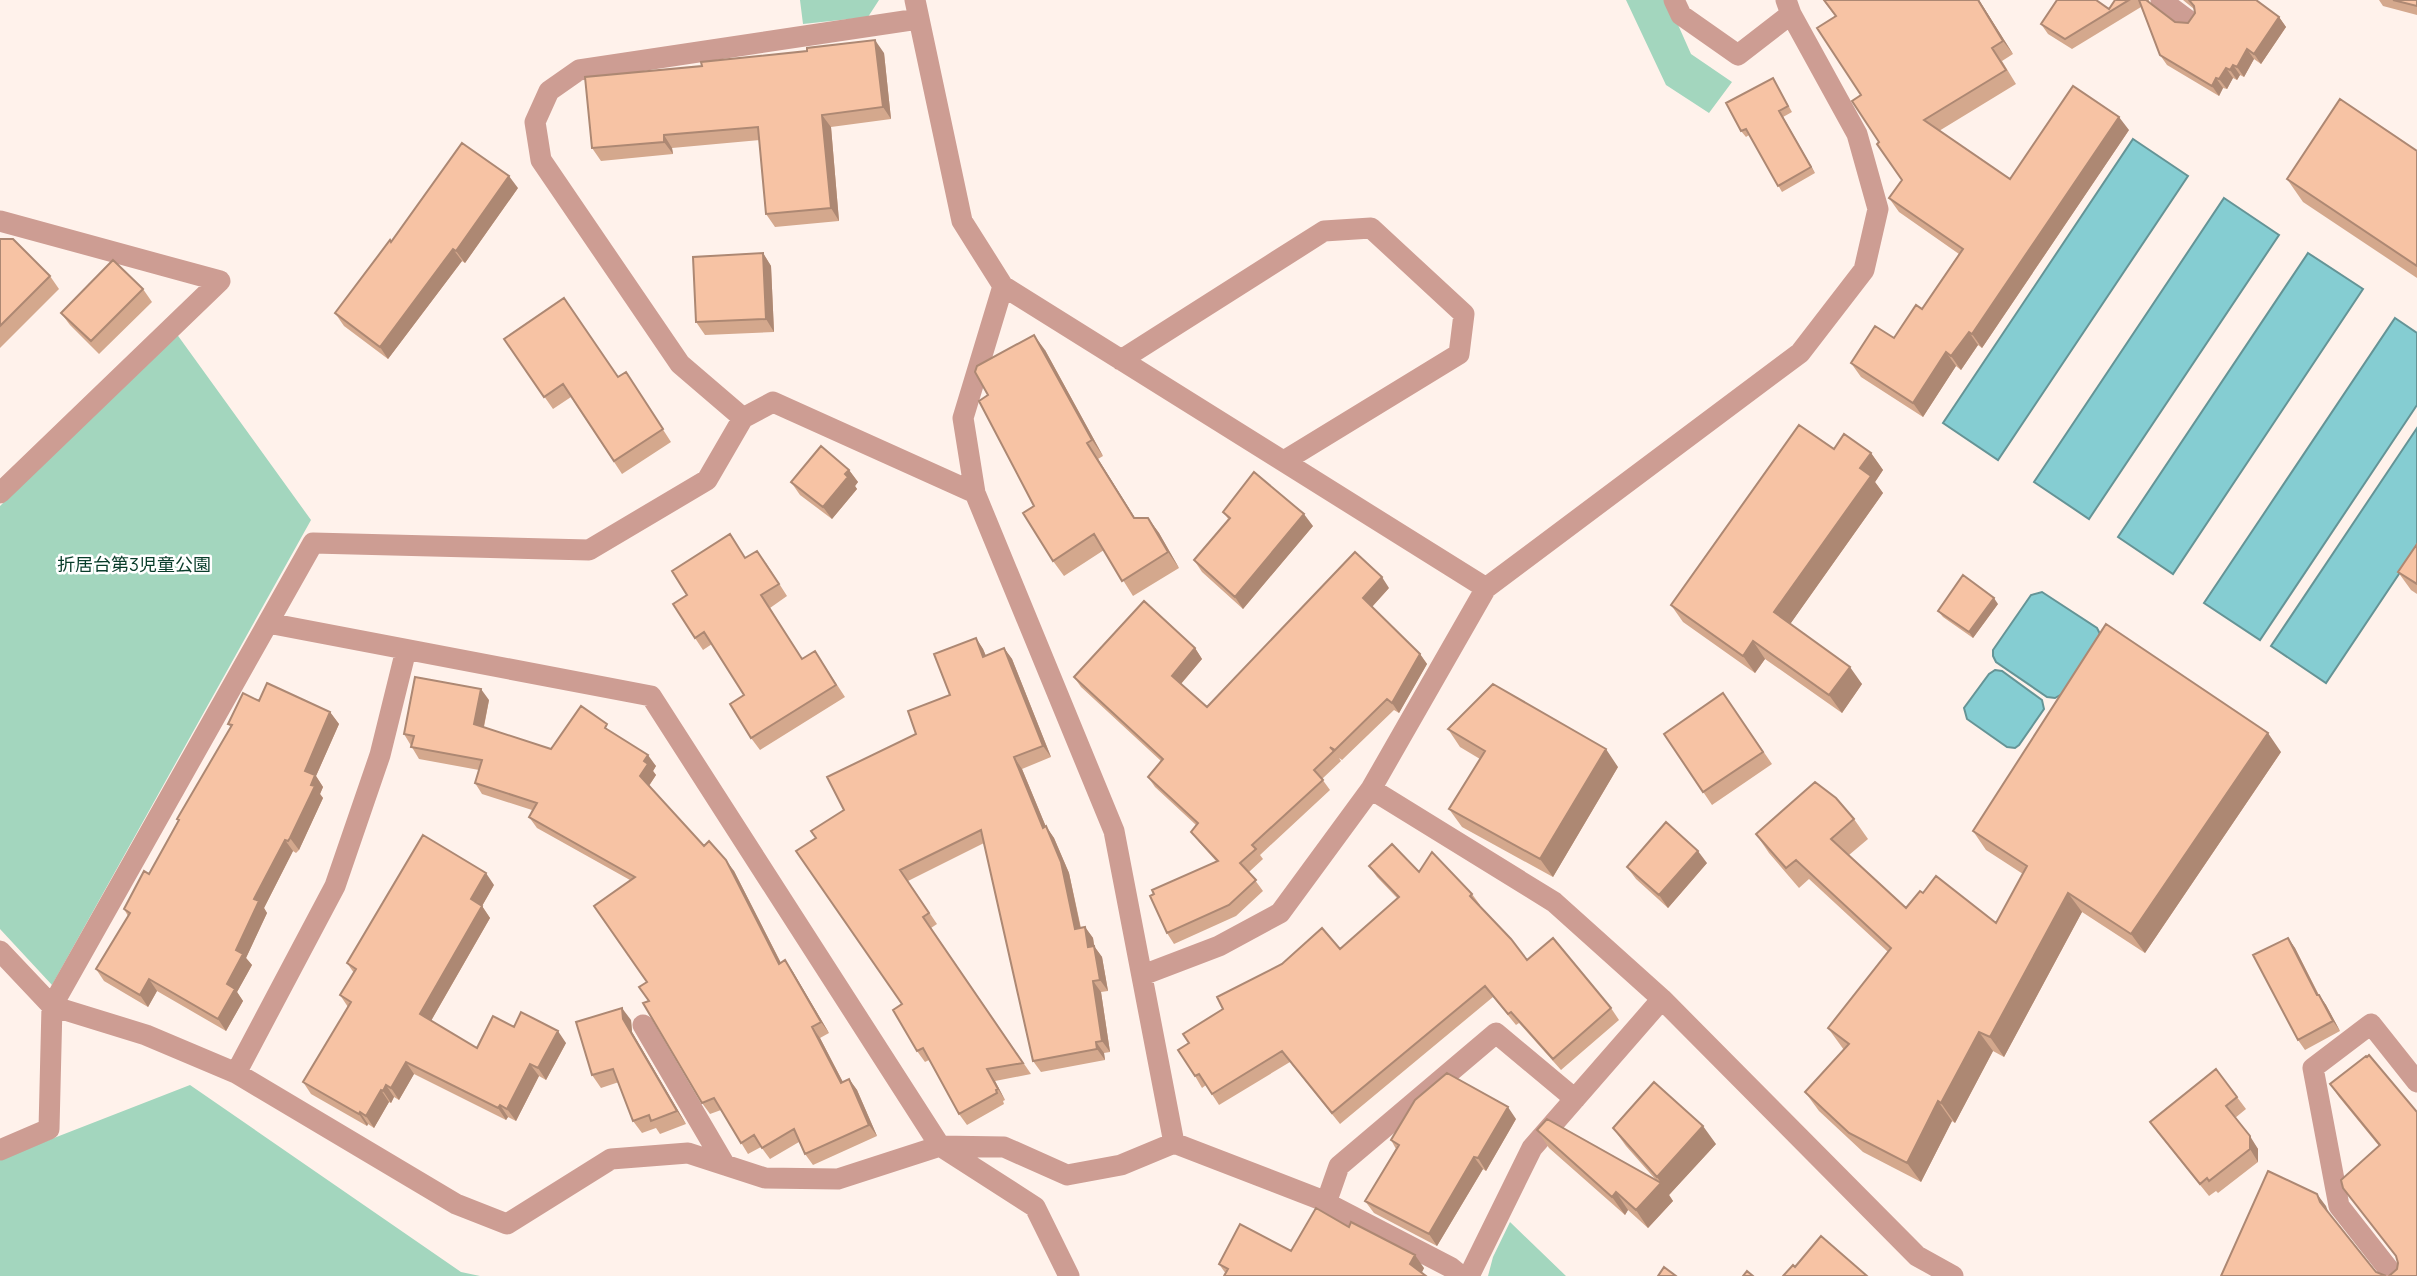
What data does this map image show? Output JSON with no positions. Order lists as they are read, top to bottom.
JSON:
{
  "parks": ["折居台第3児童公園"]
}
